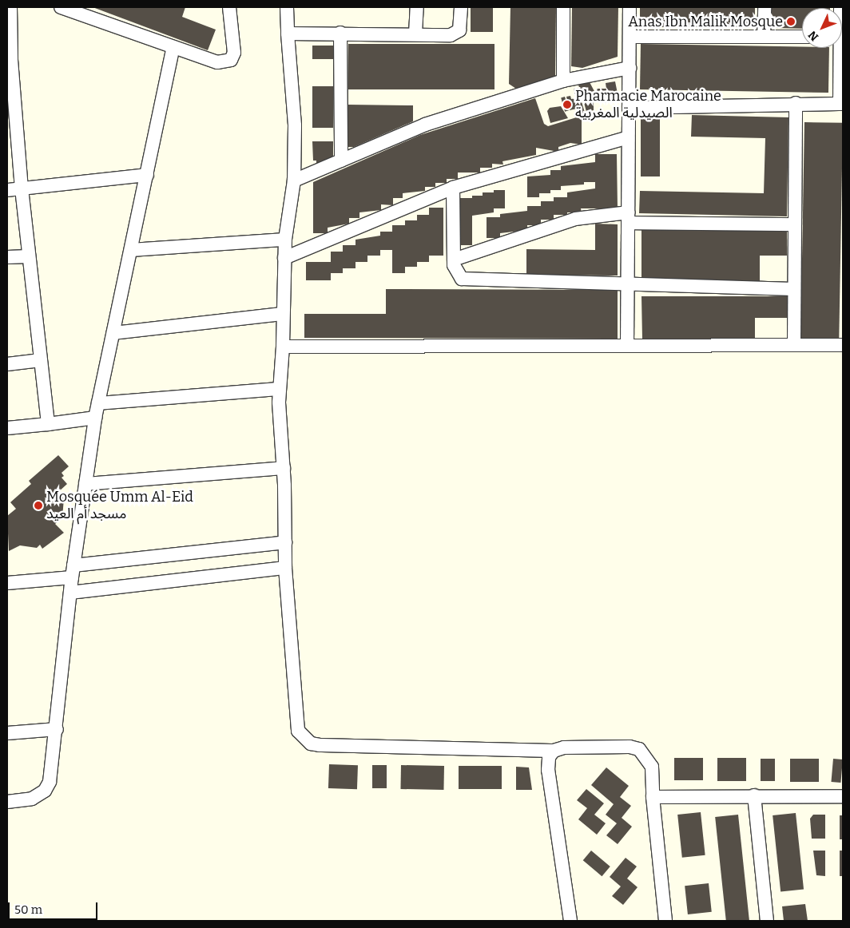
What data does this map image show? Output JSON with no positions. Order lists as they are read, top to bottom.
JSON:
{
  "places": ["Anas Ibn Malik Mosque", "Pharmacie Marocaine الصيدلية المغربية", "Mosquée Umm Al-Eid مسجد أم العيد"],
  "scale_bar": "50 m",
  "north": "bottom left"
}
